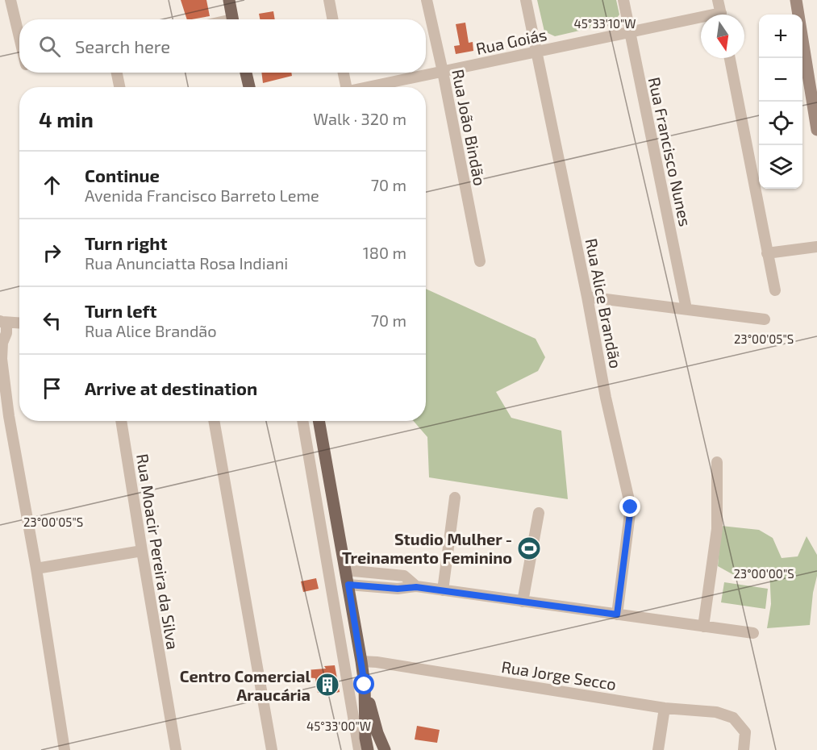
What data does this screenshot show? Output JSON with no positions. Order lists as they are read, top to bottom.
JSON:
{
  "streets": {
    "street": [
      "Rua Goiás",
      "Rua João Bindão",
      "Rua Francisco Nunes",
      "Rua Alice Brandão",
      "Rua Moacir Pereira da Silva",
      "Rua Jorge Secco"
    ]
  },
  "crossings": [
    ["Rua Goiás", "Rua João Bindão"],
    ["Rua Goiás", "Rua Francisco Nunes"],
    ["Rua Goiás", "Rua Alice Brandão"]
  ],
  "places": {
    "sports": ["Studio Mulher - Treinamento Feminino"],
    "building": ["Centro Comercial Araucária"]
  },
  "north": "bottom",
  "page": {
    "map_buttons": ["+", "−"],
    "search": "Search here",
    "heading": ["4 min", "Walk · 320 m"],
    "list": [
      ["Continue", "Avenida Francisco Barreto Leme", "70 m"],
      ["Turn right", "Rua Anunciatta Rosa Indiani", "180 m"],
      ["Turn left", "Rua Alice Brandão", "70 m"],
      "Arrive at destination"
    ]
  },
  "coordinates": [
    "45°33'10\"W",
    "23°00'05\"S",
    "23°00'00\"S",
    "45°33'00\"W"
  ]
}
